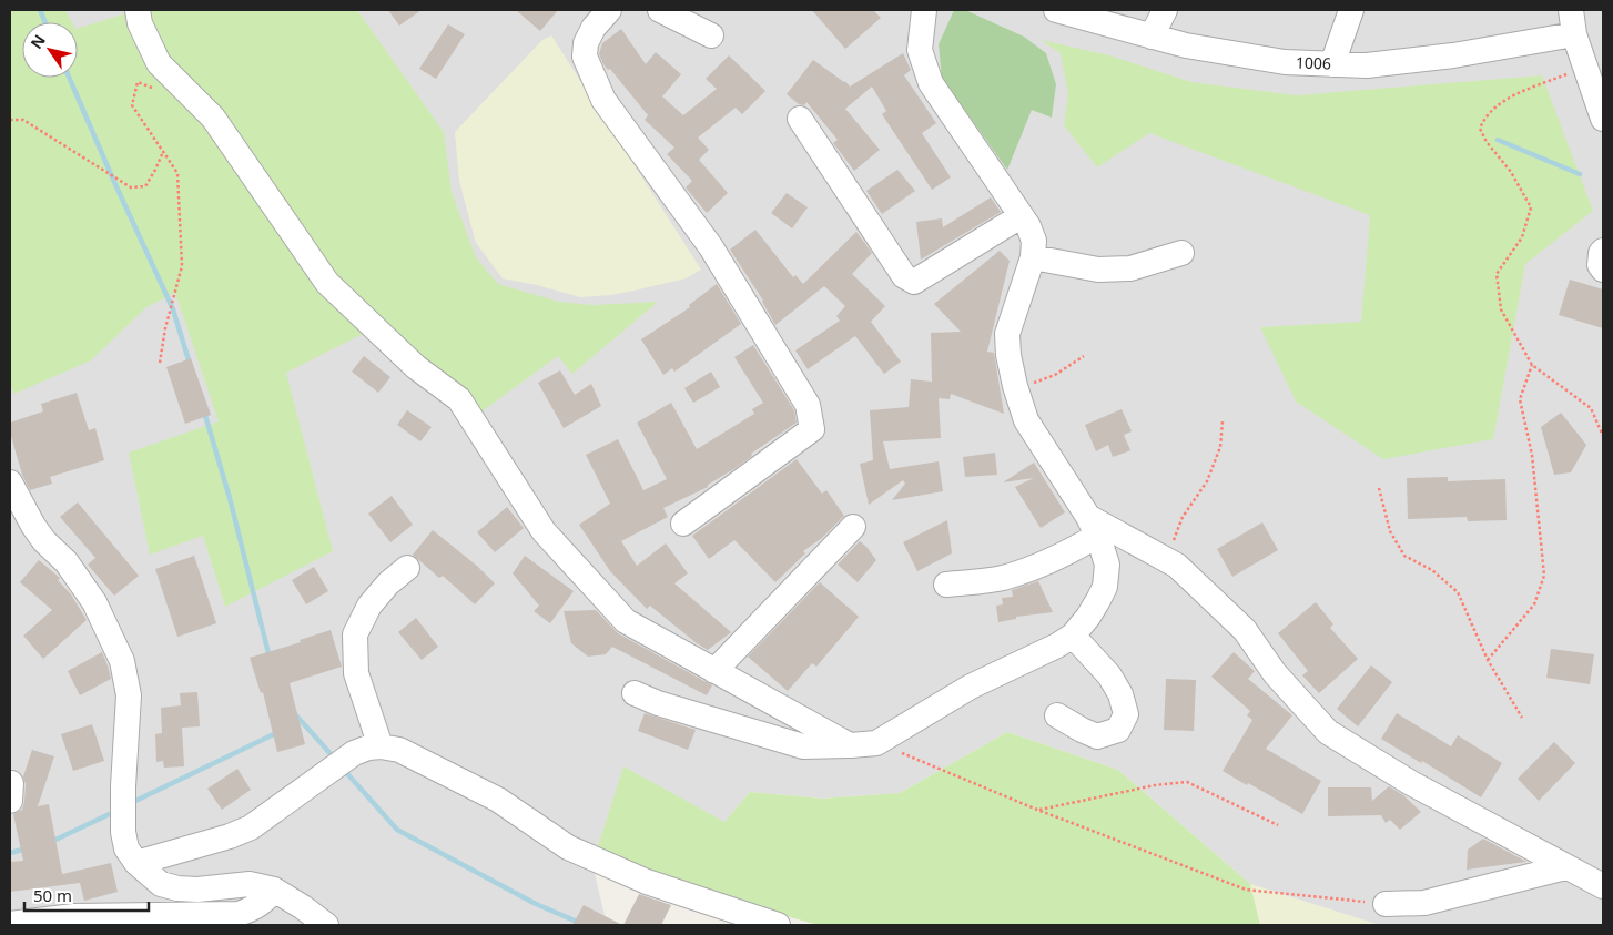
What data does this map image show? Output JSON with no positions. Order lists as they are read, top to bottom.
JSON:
{
  "streets": {
    "street": ["1006"]
  },
  "scale_bar": "50 m",
  "north": "top left"
}
